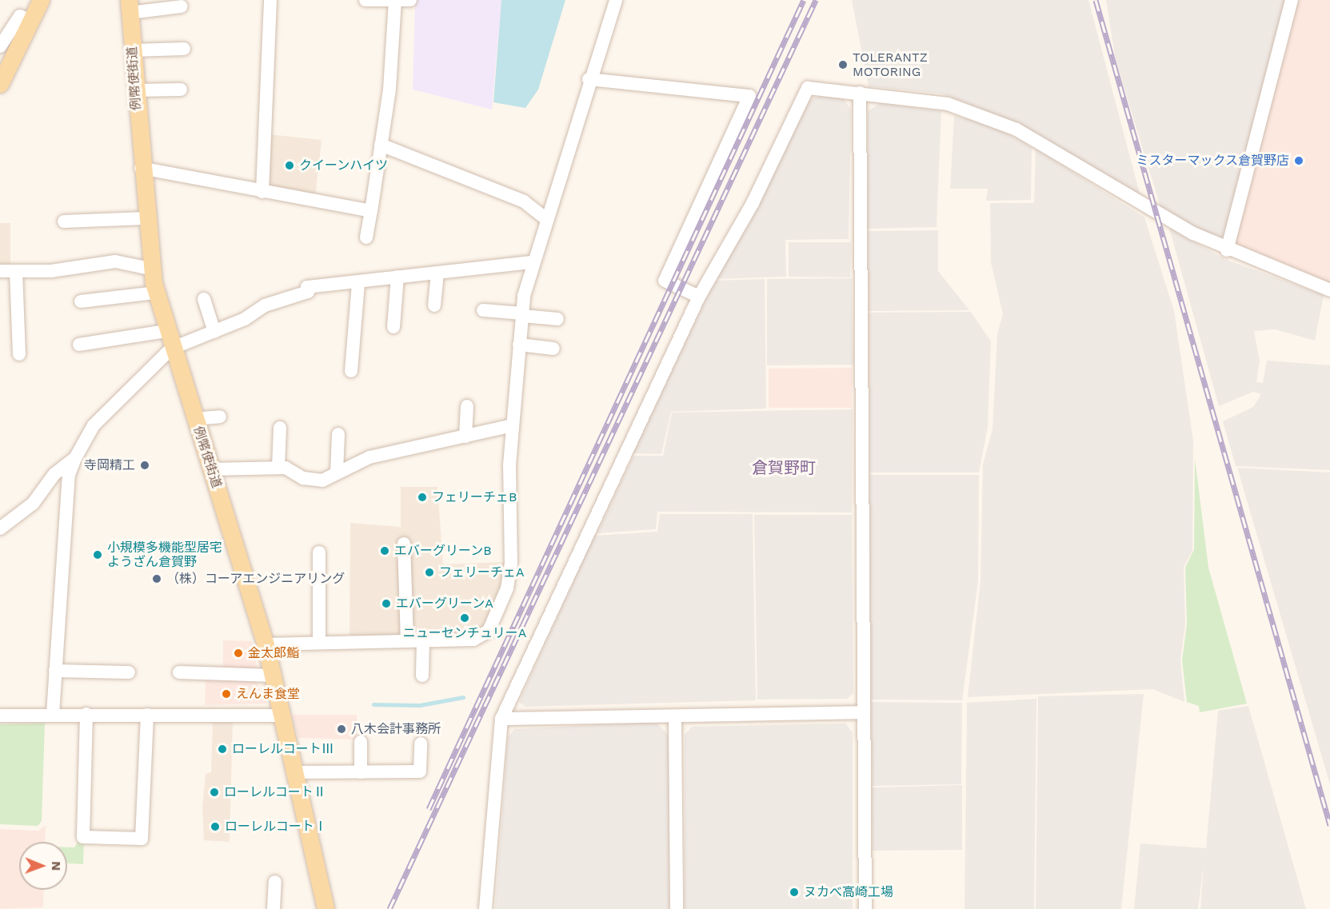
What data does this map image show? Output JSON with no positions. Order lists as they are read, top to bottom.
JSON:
{
  "streets": {
    "main road": ["例幣使街道"]
  },
  "districts": ["倉賀野町"],
  "places": [
    "TOLERANTZ MOTORING",
    "ミスターマックス倉賀野店",
    "クイーンハイツ",
    "寺岡精工",
    "フェリーチェB",
    "エバーグリーンB",
    "小規模多機能型居宅 ようざん倉賀野",
    "フェリーチェA",
    "（株）コーアエンジニアリング",
    "エバーグリーンA",
    "ニューセンチュリーA",
    "金太郎鮨",
    "えんま食堂",
    "八木会計事務所",
    "ローレルコートⅢ",
    "ローレルコートⅡ",
    "ローレルコートⅠ",
    "ヌカべ高崎工場"
  ],
  "north": "right"
}
